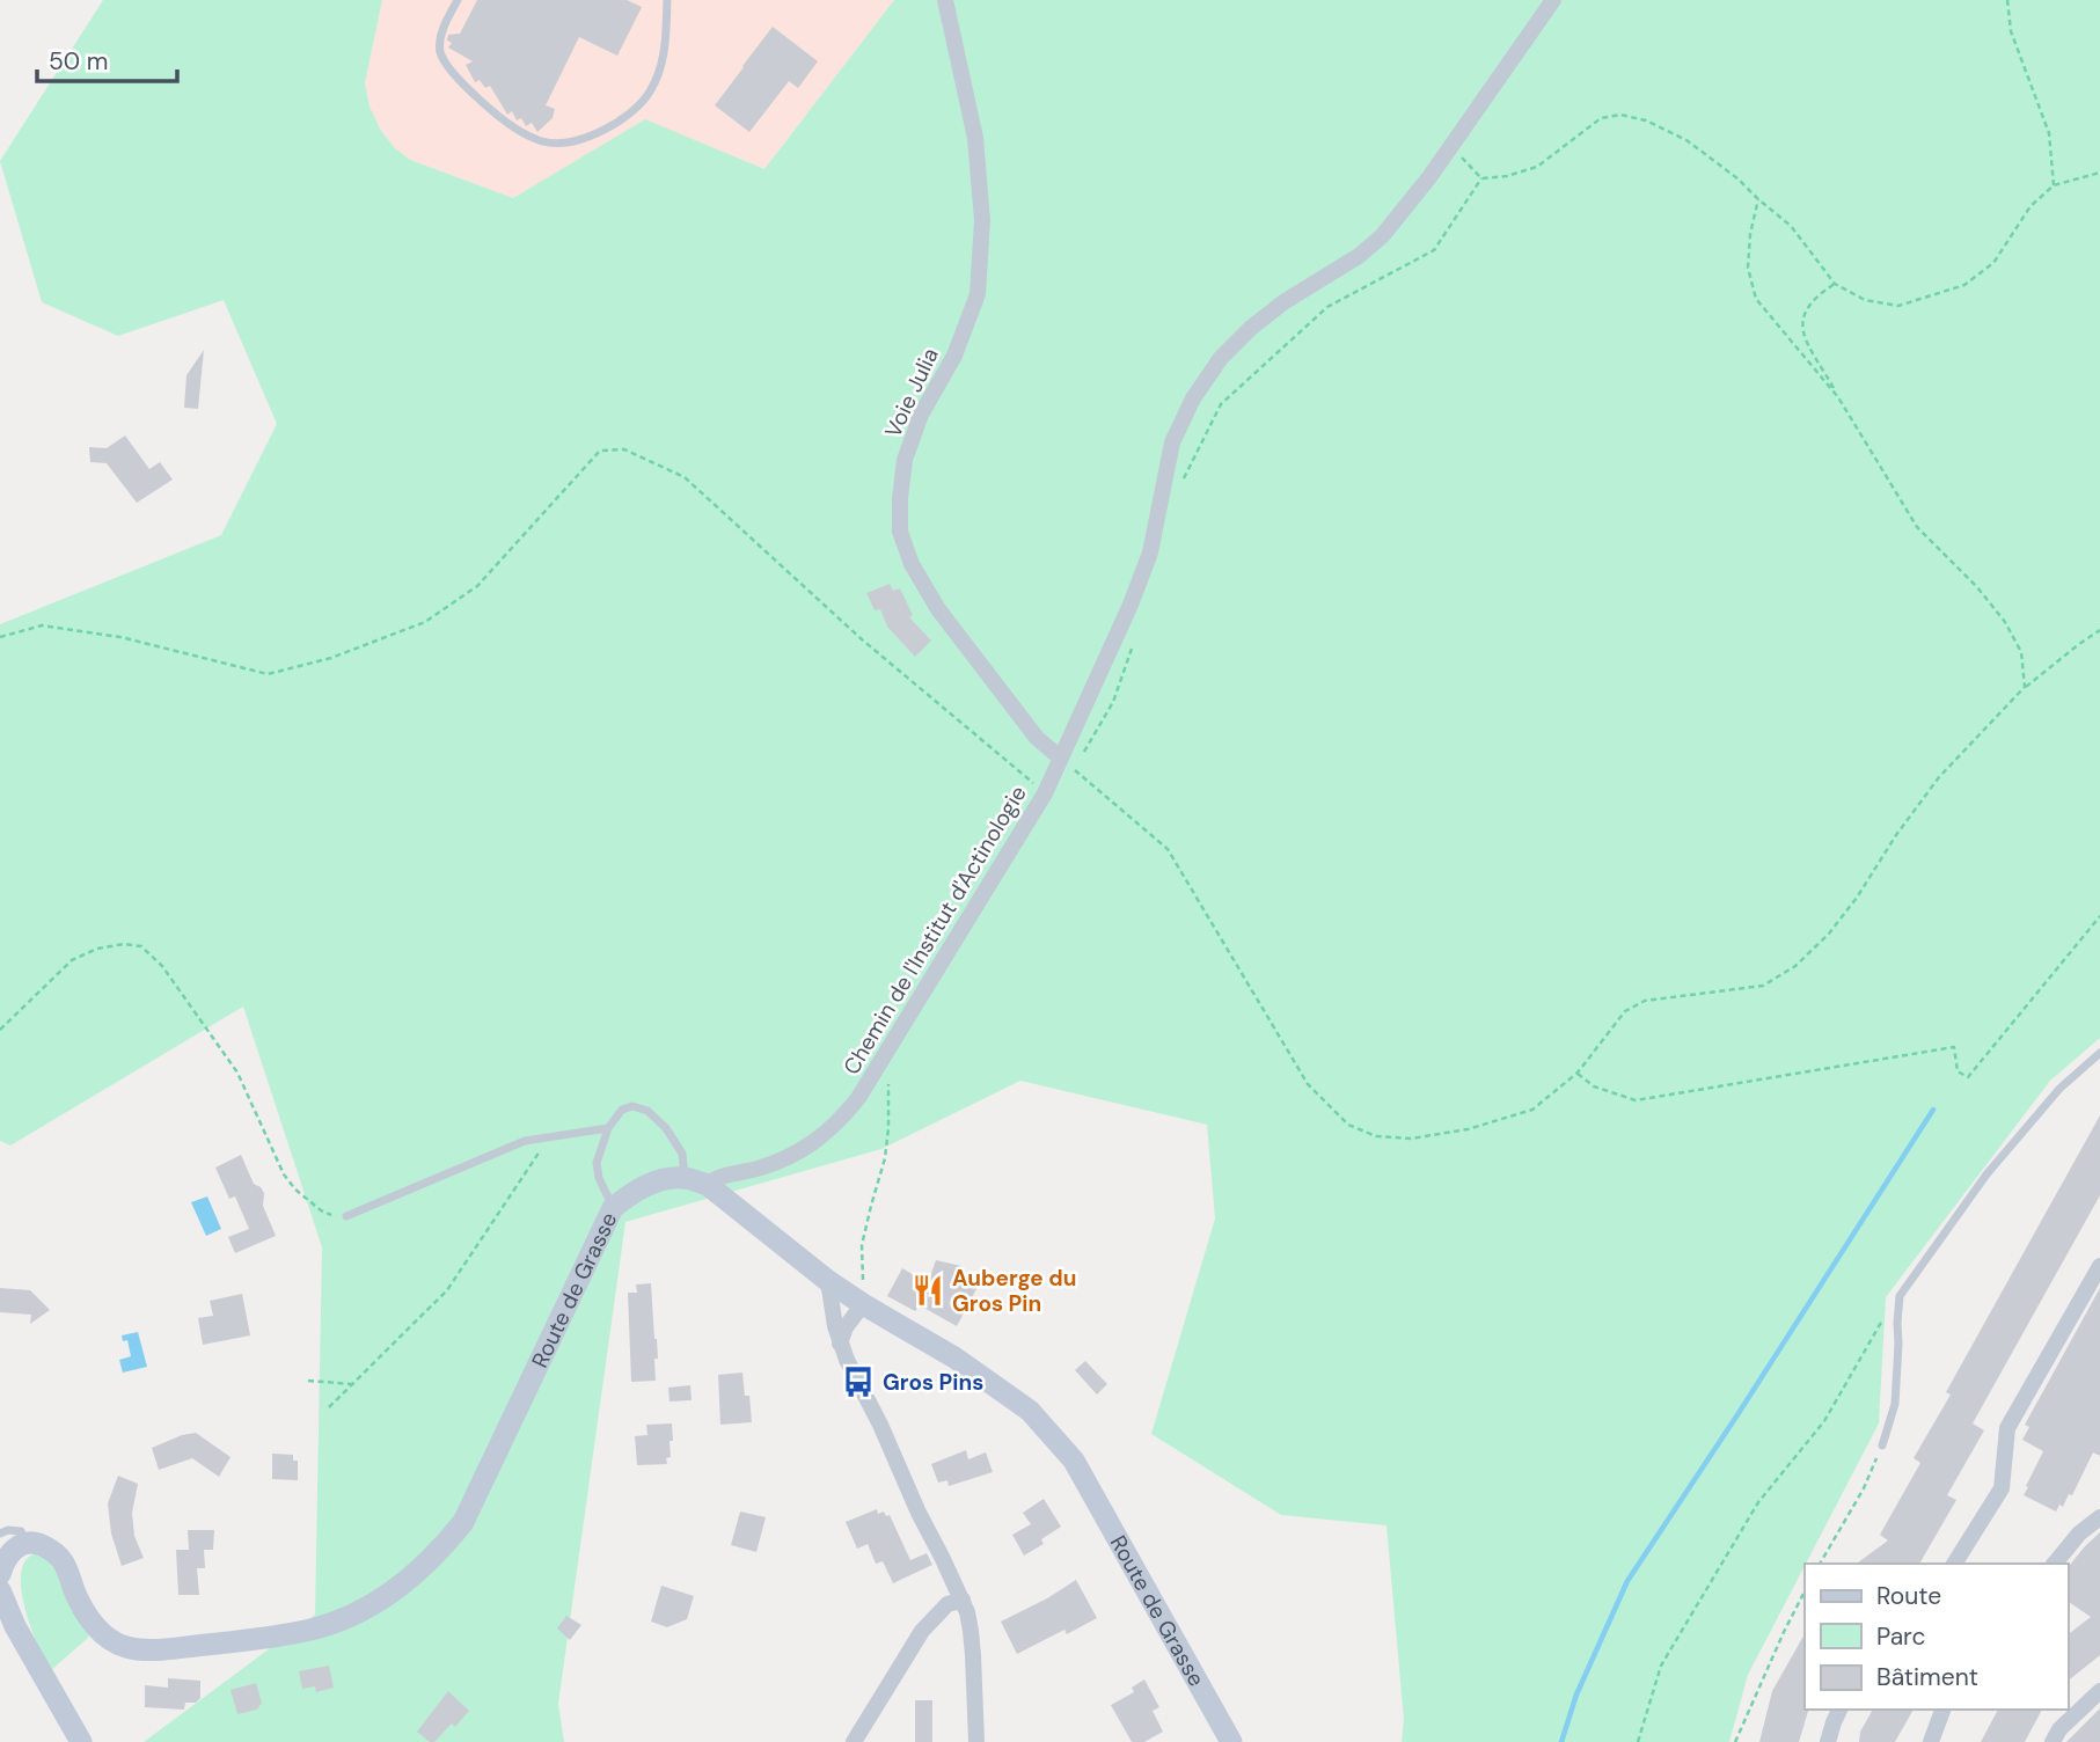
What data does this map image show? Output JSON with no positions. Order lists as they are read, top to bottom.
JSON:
{
  "streets": {
    "main road": ["Route de Grasse"],
    "street": ["Voie Julia", "Chemin de l'Institut d'Actinologie"]
  },
  "crossings": [
    ["Voie Julia", "Chemin de l'Institut d'Actinologie"],
    ["Chemin de l'Institut d'Actinologie", "Route de Grasse"]
  ],
  "places": {
    "restaurant": ["Auberge du Gros Pin"],
    "bus stop": ["Gros Pins"]
  },
  "legend": ["Route", "Parc", "Bâtiment"],
  "scale_bar": "50 m"
}
